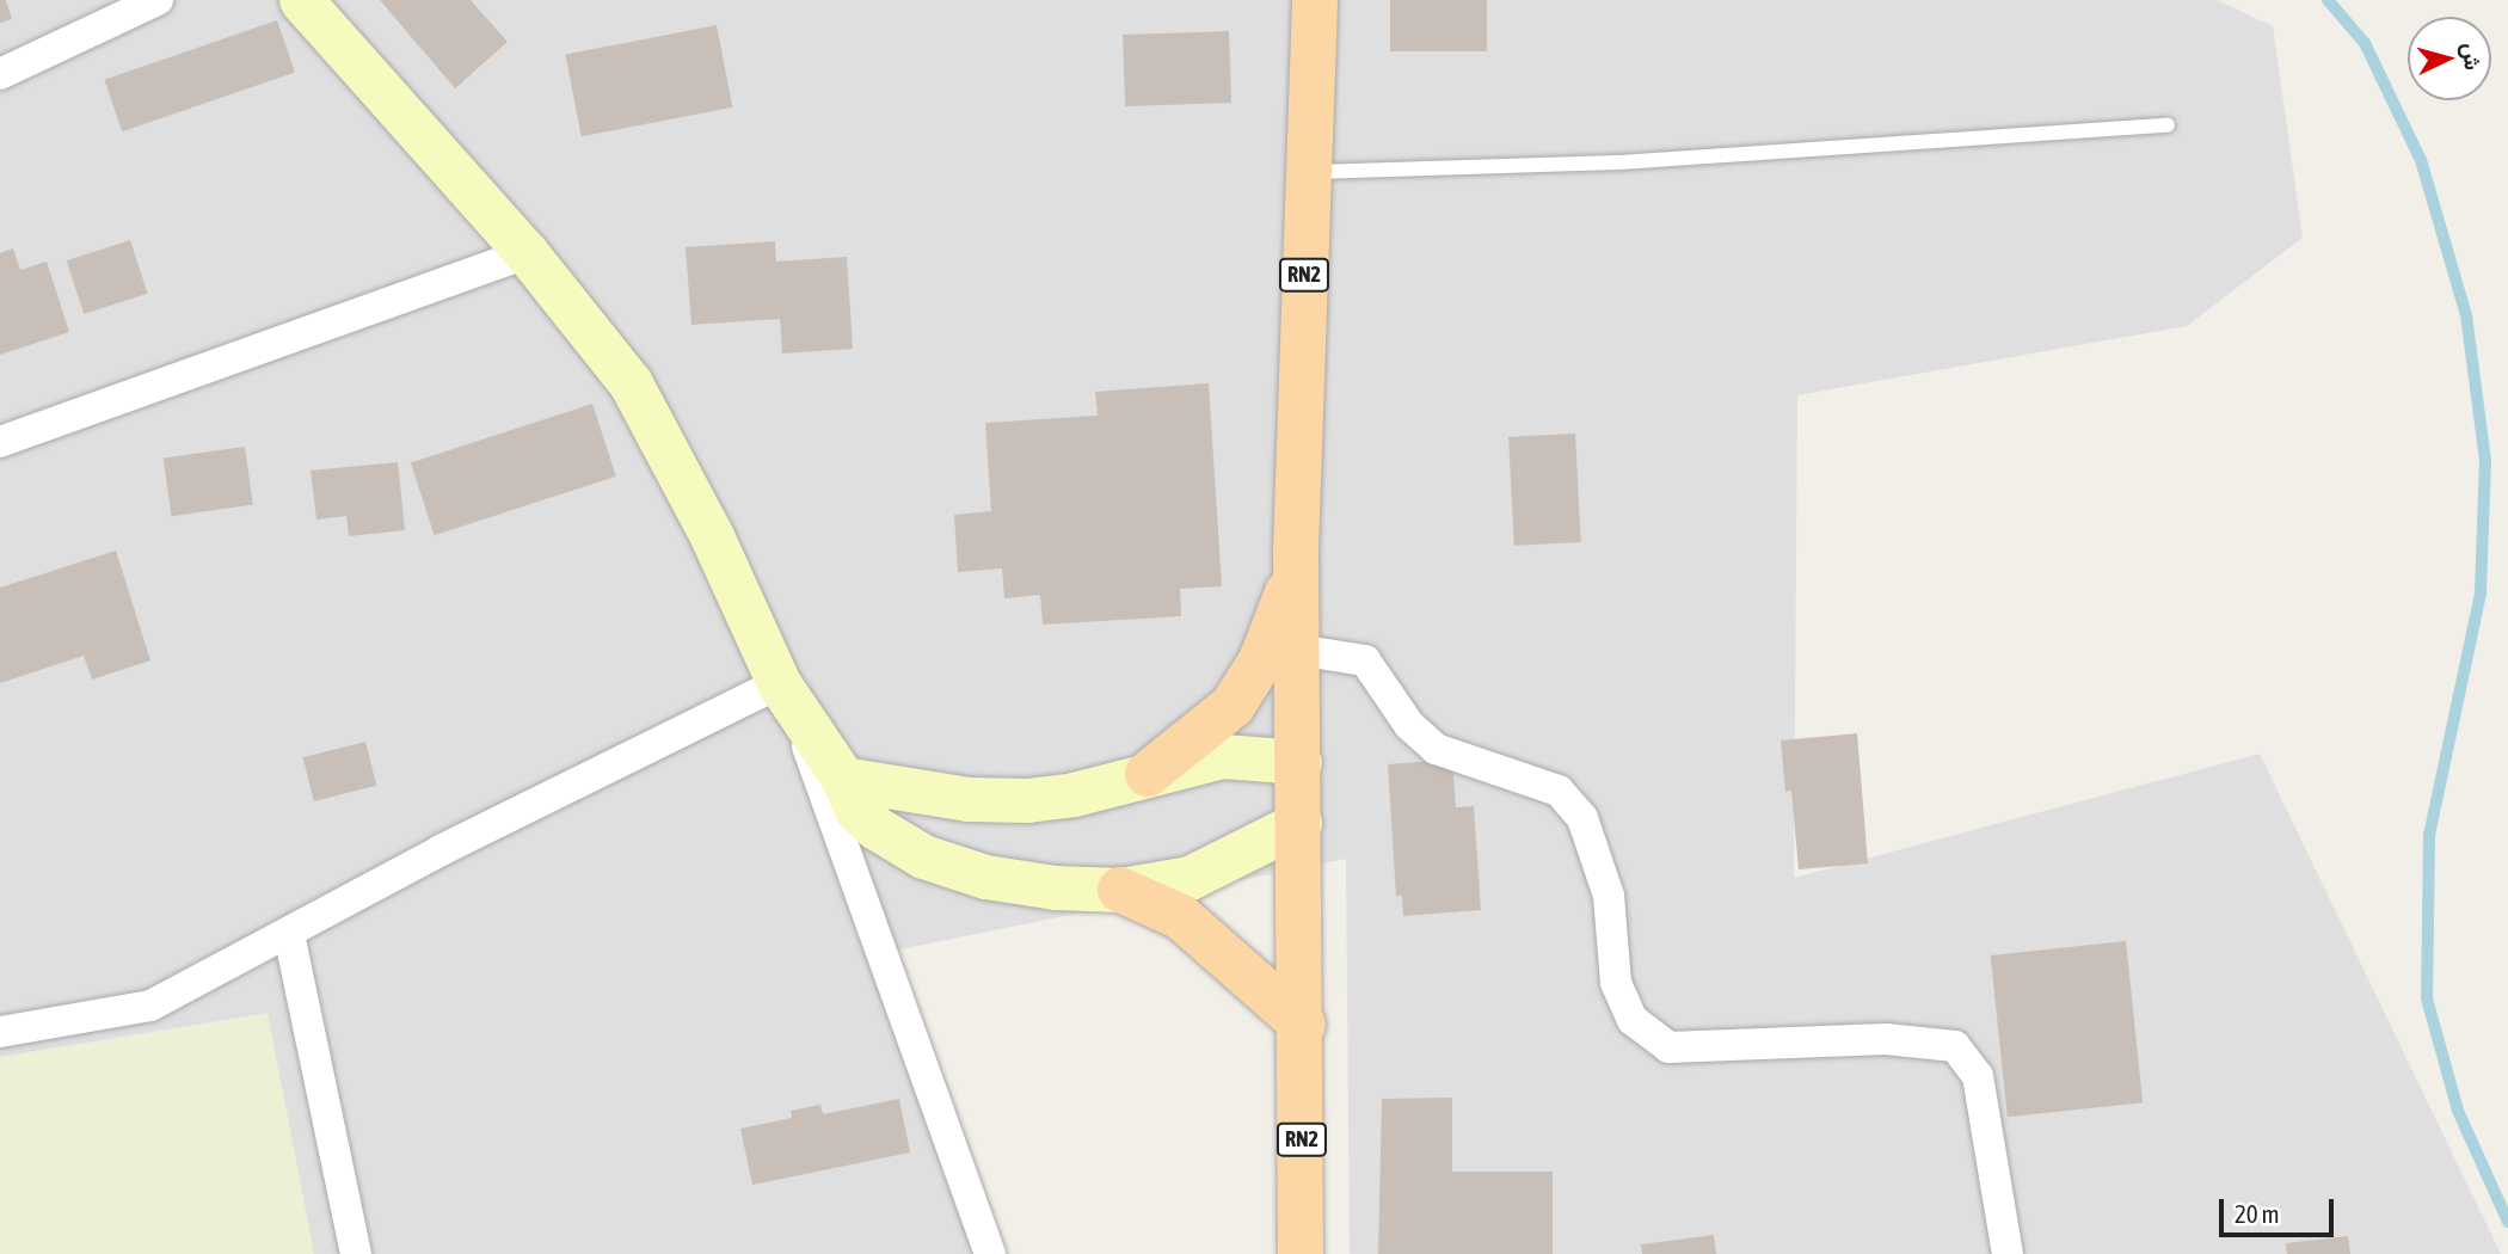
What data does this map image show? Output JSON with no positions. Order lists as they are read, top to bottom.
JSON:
{
  "streets": {
    "main road": ["RN2"]
  },
  "scale_bar": "20 m",
  "north": "right"
}
